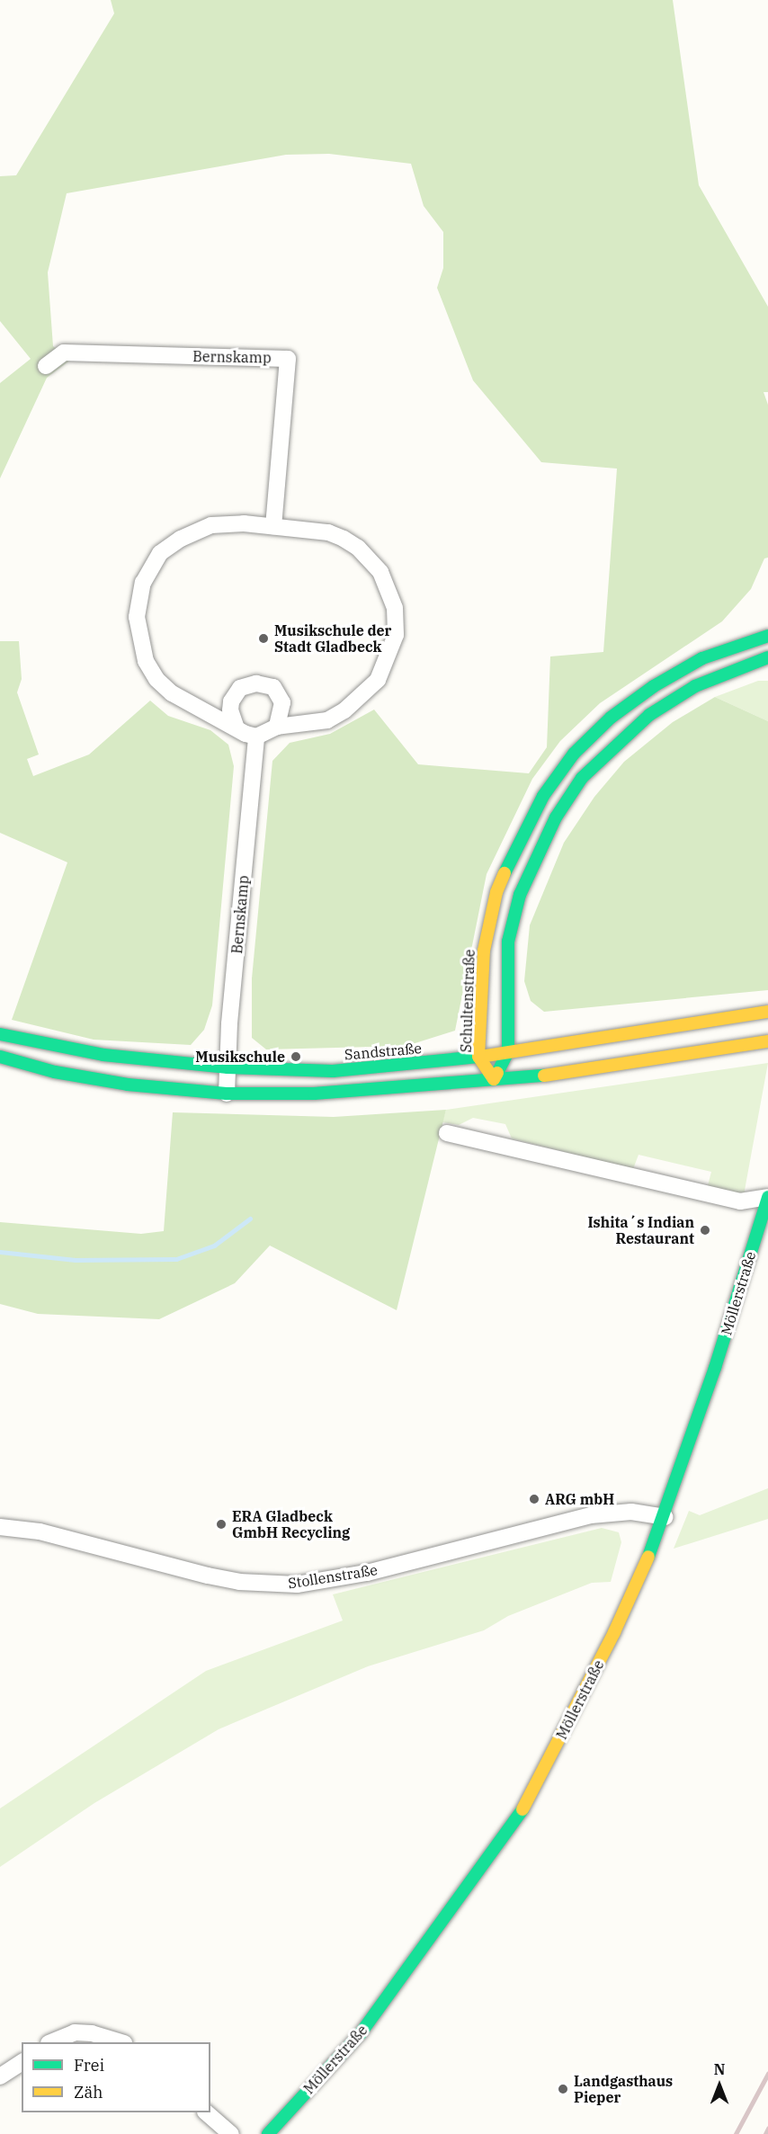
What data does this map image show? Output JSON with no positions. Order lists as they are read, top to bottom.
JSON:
{
  "streets": {
    "main road": ["Schultenstraße", "Sandstraße", "Möllerstraße"],
    "street": ["Bernskamp", "Stollenstraße"]
  },
  "crossings": [
    ["Bernskamp", "Sandstraße"],
    ["Schultenstraße", "Sandstraße"],
    ["Möllerstraße", "Stollenstraße"]
  ],
  "places": [
    "Musikschule der Stadt Gladbeck",
    "Musikschule",
    "Ishita´s Indian Restaurant",
    "ARG mbH",
    "ERA Gladbeck GmbH Recycling",
    "Landgasthaus Pieper"
  ],
  "legend": ["Frei", "Zäh"],
  "north": "top"
}
